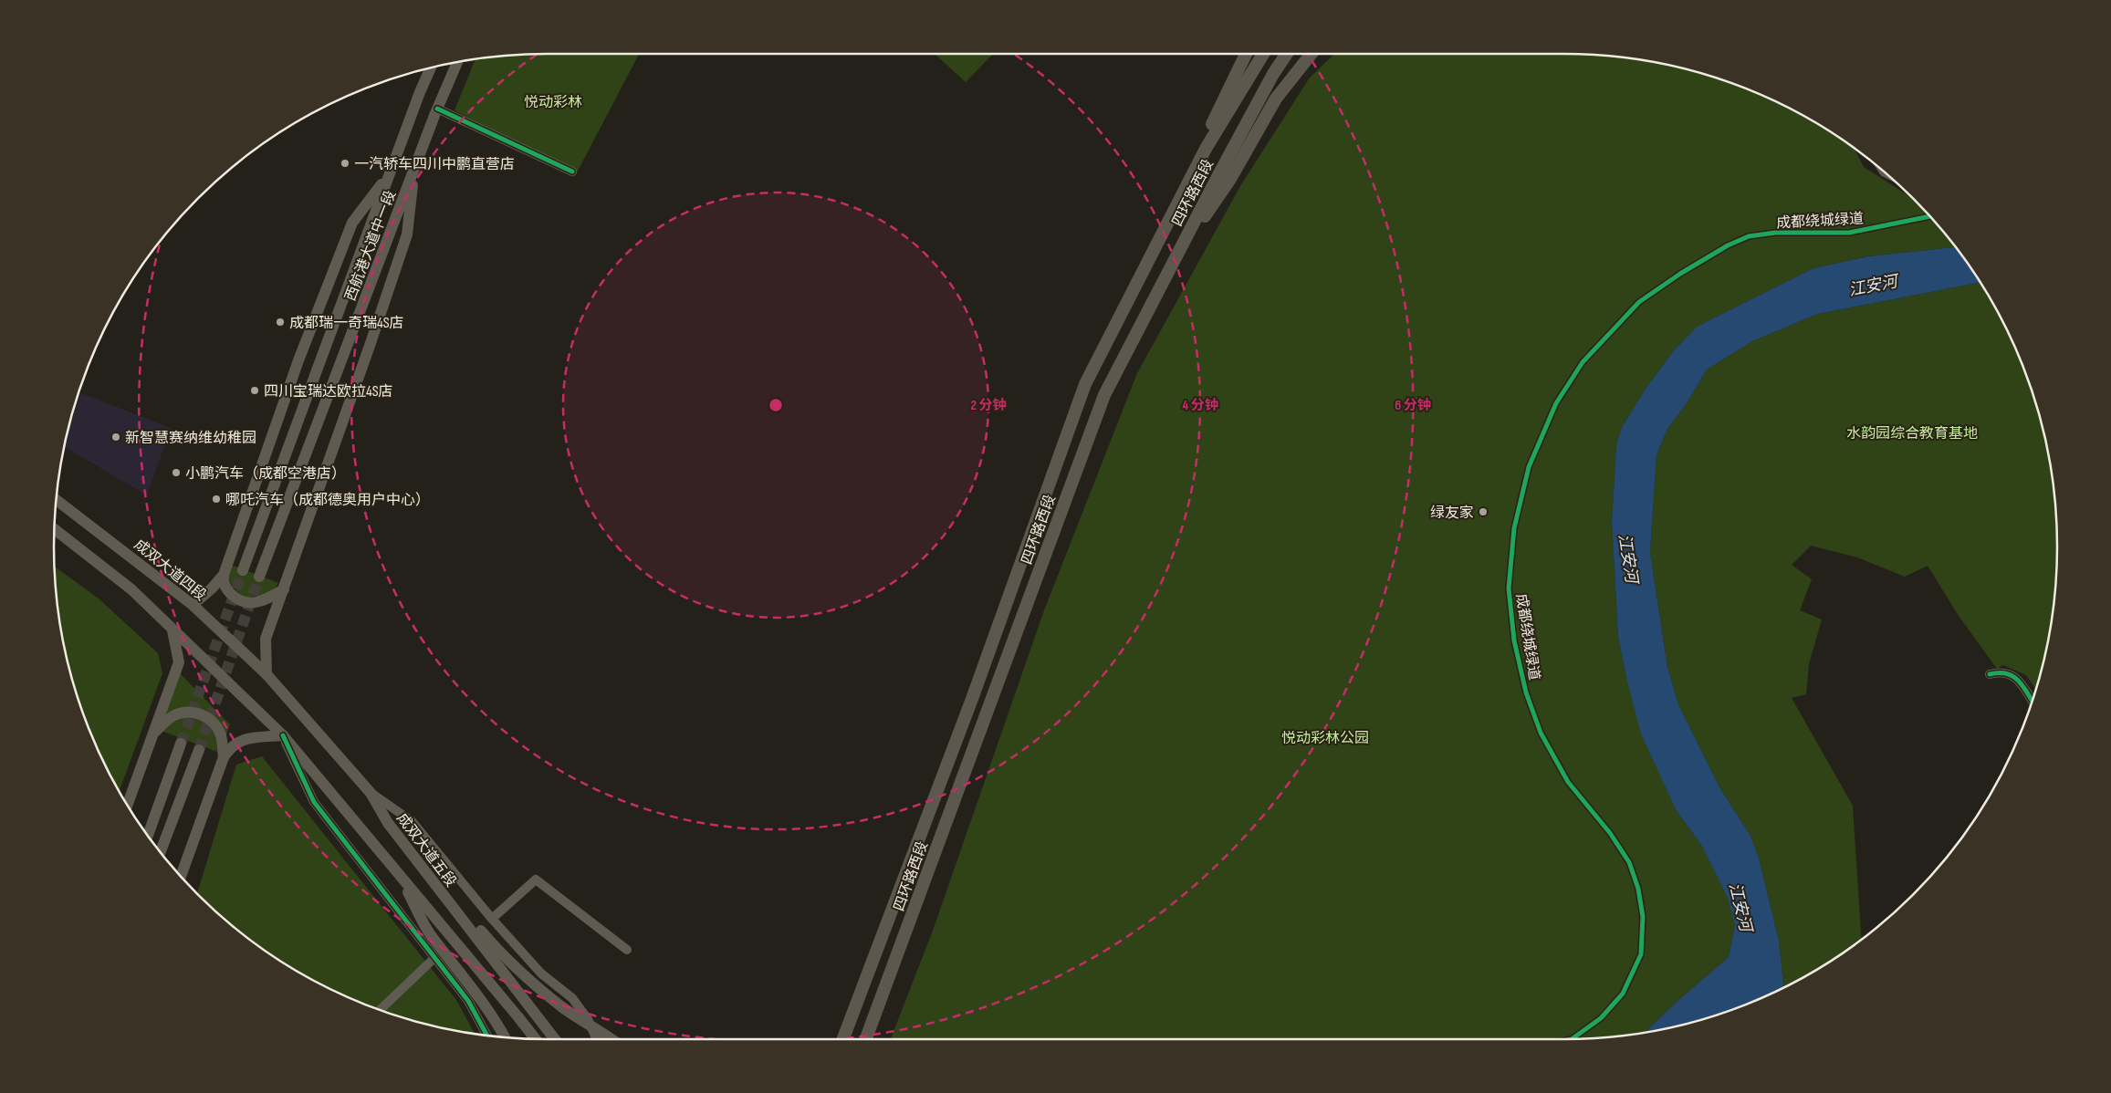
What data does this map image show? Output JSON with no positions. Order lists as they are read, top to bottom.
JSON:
{
  "streets": {
    "highway": ["四环路西段"],
    "main road": ["西航港大道中一段", "成双大道四段", "成双大道五段"],
    "cycle path": ["成都绕城绿道"]
  },
  "crossings": [
    ["成双大道四段", "成双大道五段"]
  ],
  "water": ["江安河"],
  "parks": ["悦动彩林", "水韵园综合教育基地", "悦动彩林公园"],
  "places": [
    "一汽轿车四川中鹏直营店",
    "成都瑞一奇瑞4S店",
    "四川宝瑞达欧拉4S店",
    "新智慧赛纳维幼稚园",
    "小鹏汽车（成都空港店）",
    "哪吒汽车（成都德奥用户中心）",
    "绿友家"
  ],
  "rings": ["2 分钟", "4 分钟", "6 分钟"]
}
